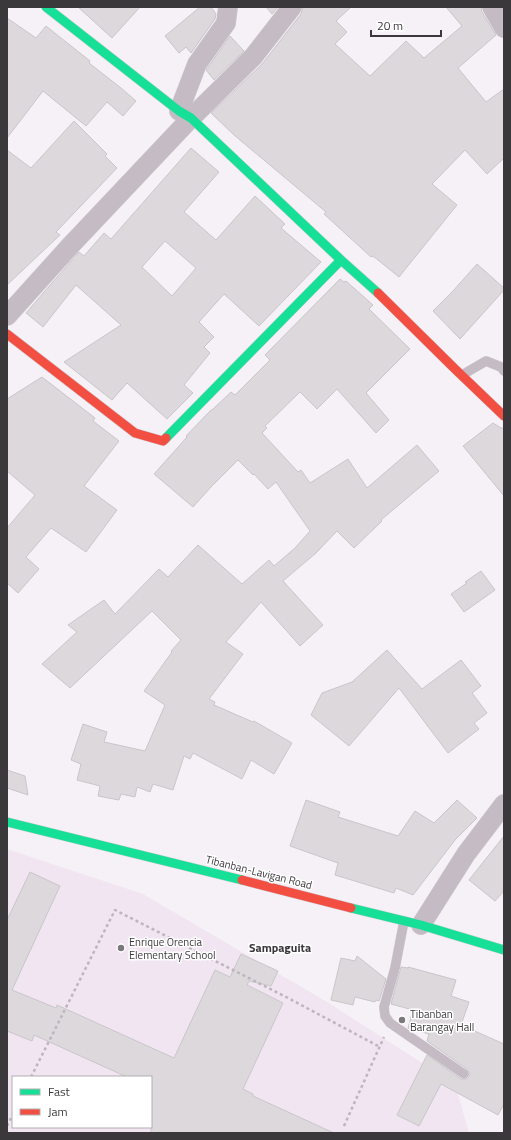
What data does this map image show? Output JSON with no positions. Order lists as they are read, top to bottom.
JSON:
{
  "streets": {
    "street": ["Tibanban-Lavigan Road"]
  },
  "districts": ["Sampaguita"],
  "places": ["Enrique Orencia Elementary School", "Tibanban Barangay Hall"],
  "legend": ["Fast", "Jam"],
  "scale_bar": "20 m"
}
